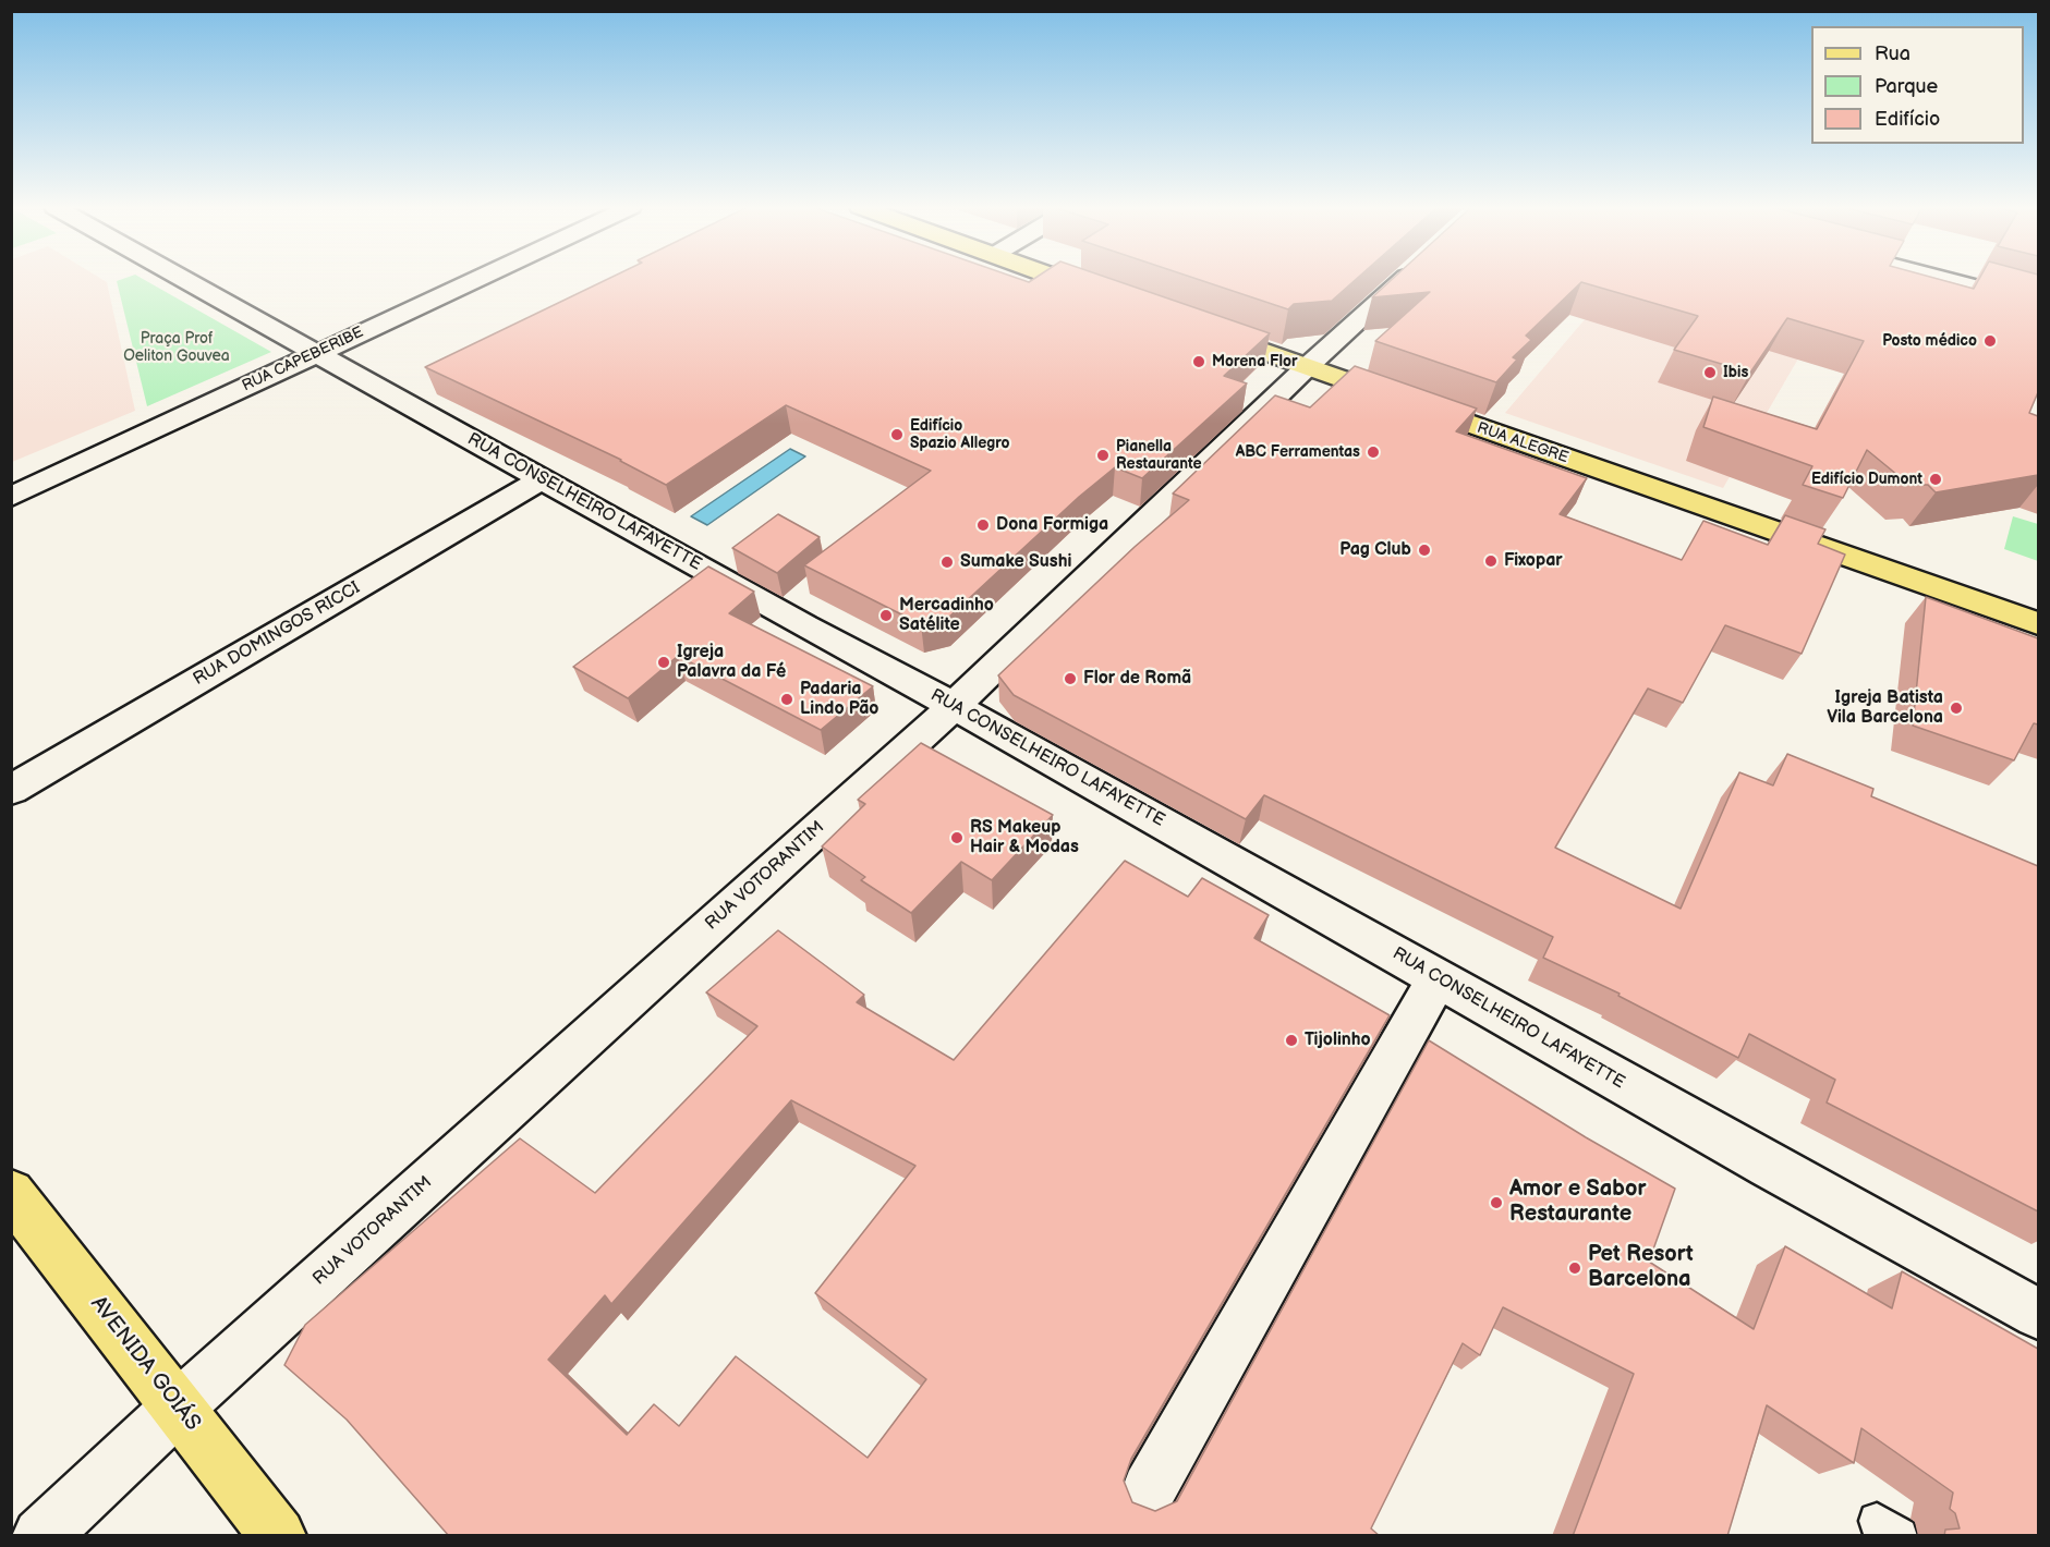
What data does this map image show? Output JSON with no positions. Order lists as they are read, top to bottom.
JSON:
{
  "streets": {
    "main road": ["RUA ALEGRE", "AVENIDA GOIÁS"],
    "street": [
      "RUA CAPEBERIBE",
      "RUA CONSELHEIRO LAFAYETTE",
      "RUA DOMINGOS RICCI",
      "RUA VOTORANTIM"
    ]
  },
  "crossings": [
    ["RUA CAPEBERIBE", "RUA CONSELHEIRO LAFAYETTE"],
    ["RUA ALEGRE", "RUA VOTORANTIM"],
    ["RUA CONSELHEIRO LAFAYETTE", "RUA DOMINGOS RICCI"],
    ["RUA CONSELHEIRO LAFAYETTE", "RUA VOTORANTIM"],
    ["RUA VOTORANTIM", "AVENIDA GOIÁS"]
  ],
  "parks": ["Praça Prof Oeliton Gouvea"],
  "places": [
    "Posto médico",
    "Morena Flor",
    "Ibis",
    "Edifício Spazio Allegro",
    "ABC Ferramentas",
    "Pianella Restaurante",
    "Edifício Dumont",
    "Dona Formiga",
    "Pag Club",
    "Fixopar",
    "Sumake Sushi",
    "Mercadinho Satélite",
    "Igreja Palavra da Fé",
    "Flor de Romã",
    "Padaria Lindo Pão",
    "Igreja Batista Vila Barcelona",
    "RS Makeup Hair & Modas",
    "Tijolinho",
    "Amor e Sabor Restaurante",
    "Pet Resort Barcelona"
  ],
  "legend": ["Rua", "Parque", "Edifício"]
}
